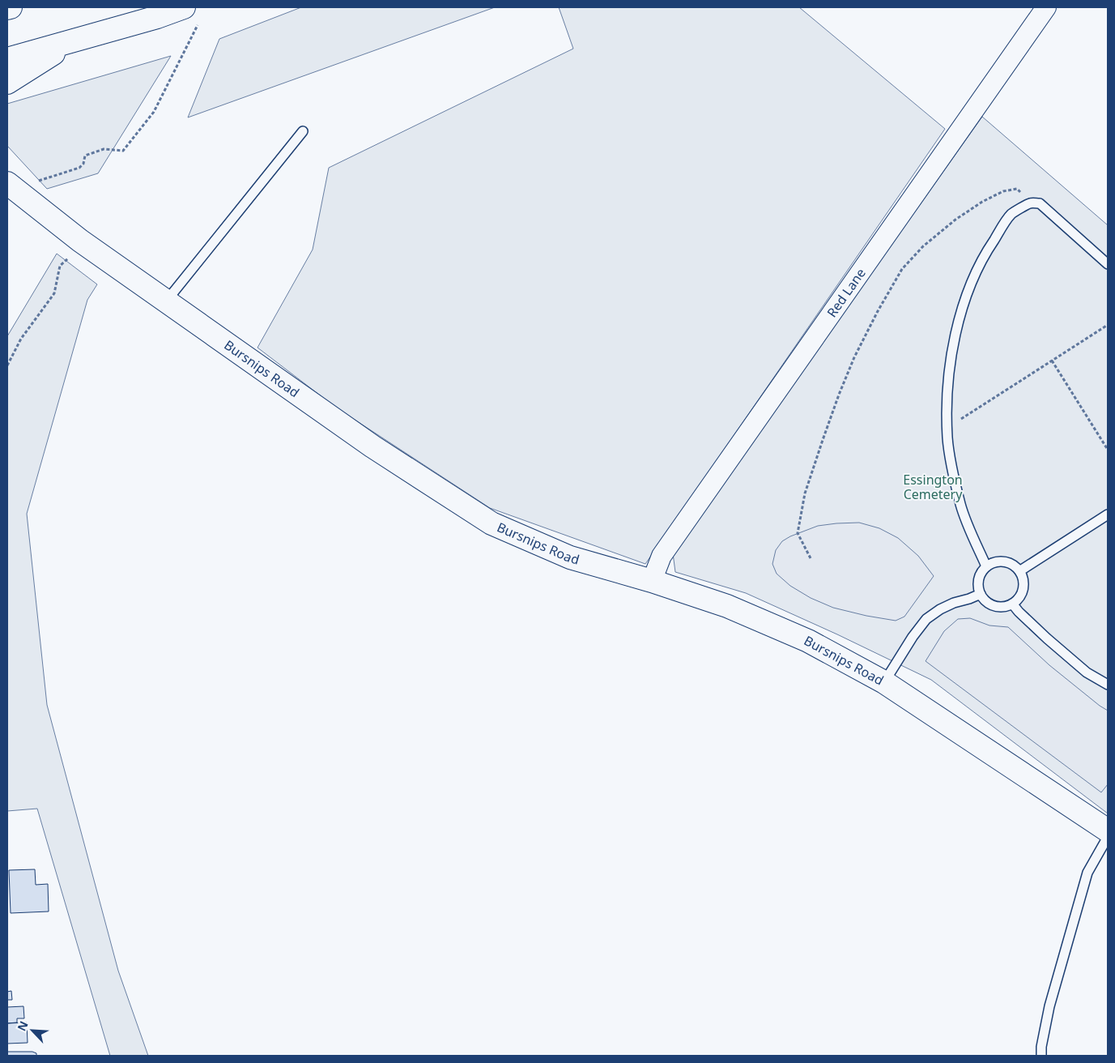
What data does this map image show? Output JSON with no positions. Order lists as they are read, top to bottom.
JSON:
{
  "streets": {
    "main road": ["Bursnips Road"],
    "street": ["Red Lane"]
  },
  "crossings": [
    ["Red Lane", "Bursnips Road"]
  ],
  "parks": ["Essington Cemetery"],
  "north": "top left"
}
